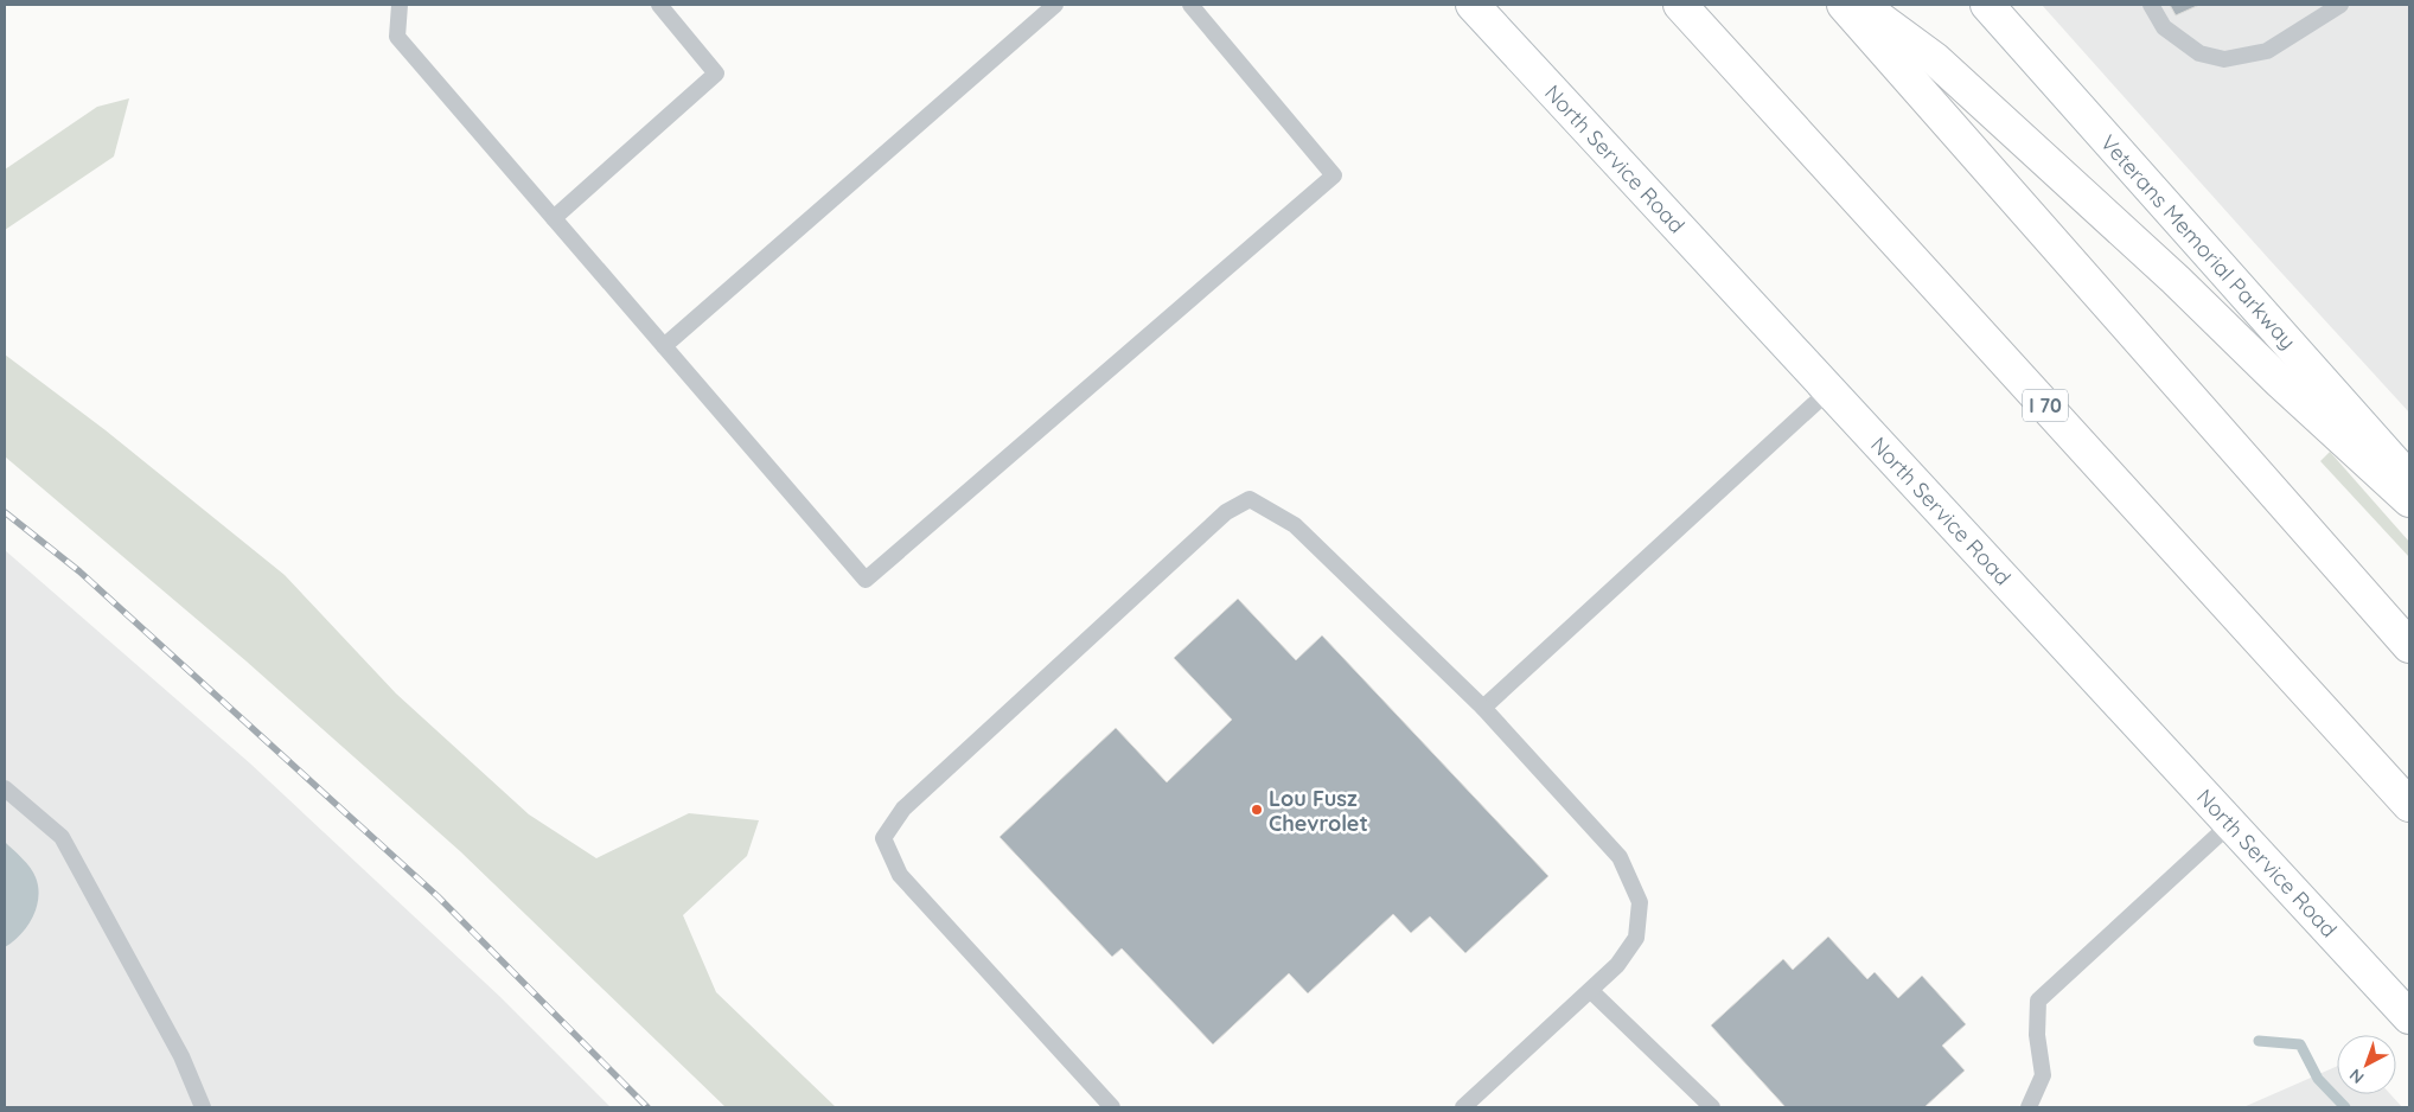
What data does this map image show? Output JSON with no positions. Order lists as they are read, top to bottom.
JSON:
{
  "streets": {
    "main road": ["North Service Road", "Veterans Memorial Parkway", "I 70"]
  },
  "places": ["Lou Fusz Chevrolet"],
  "north": "bottom left"
}
